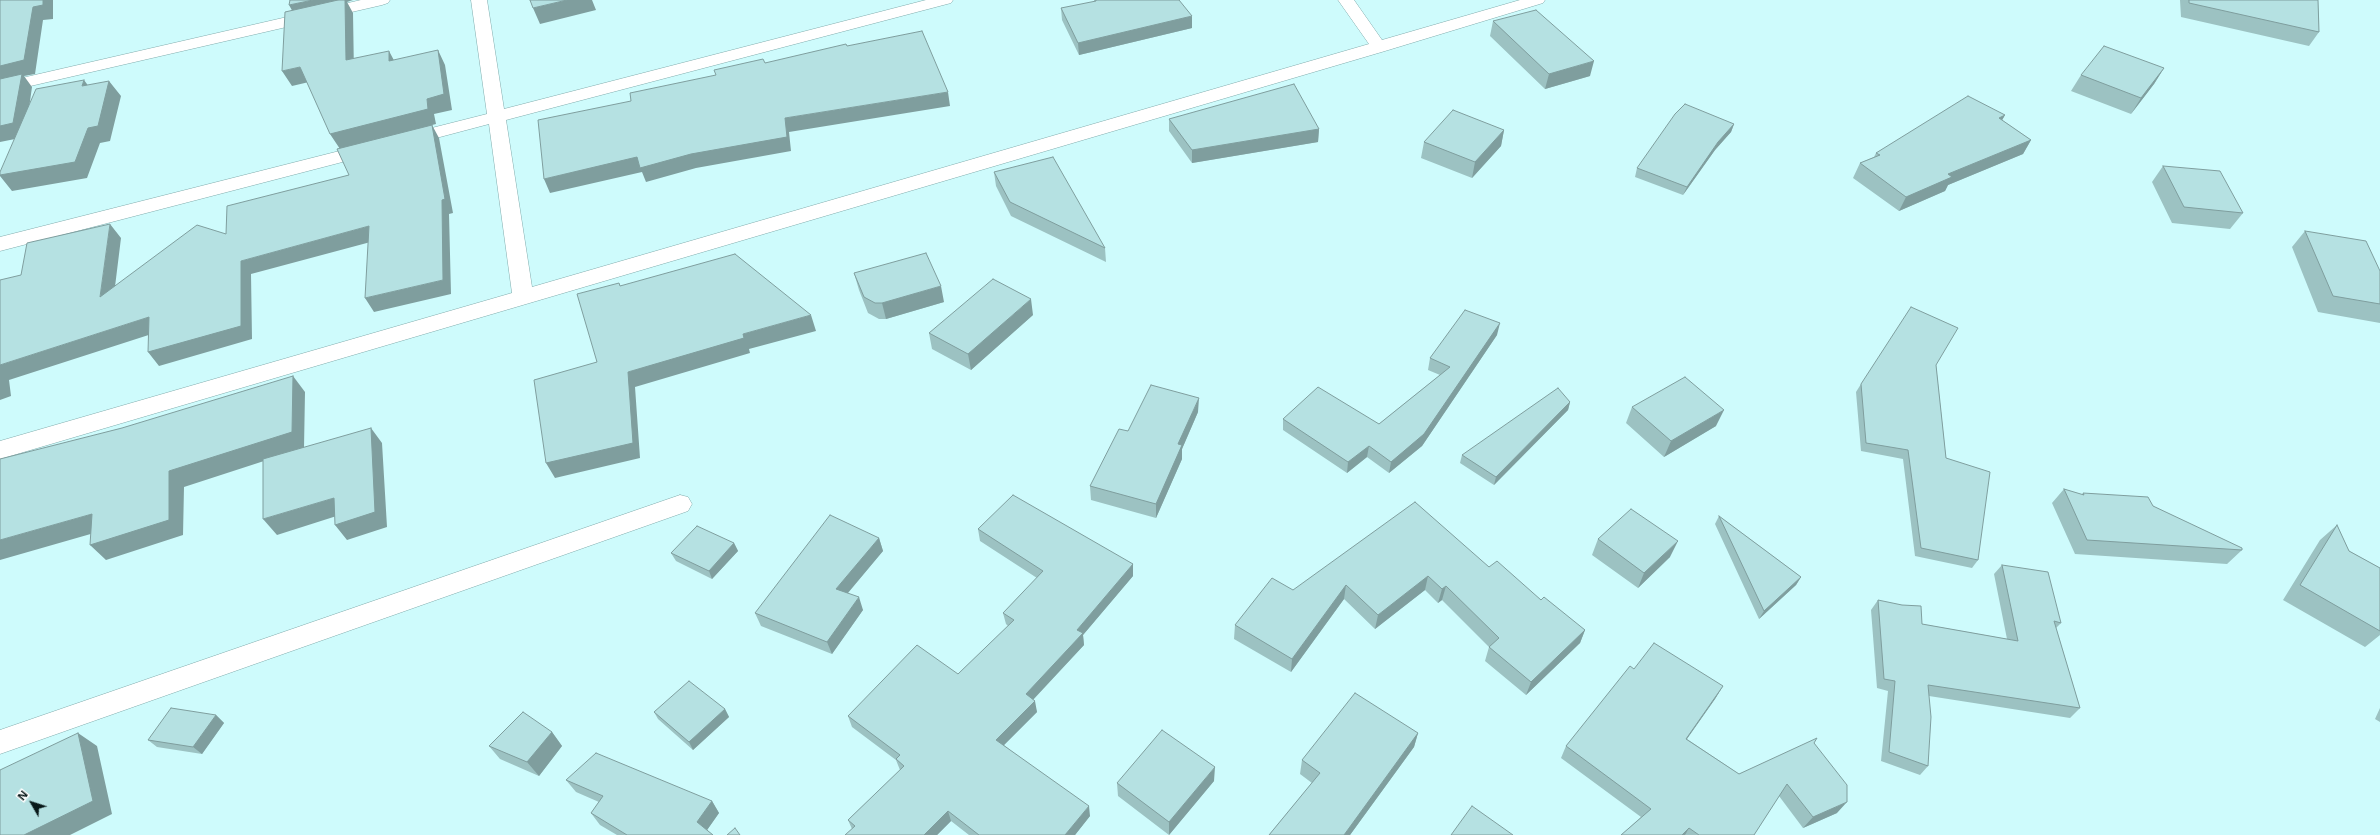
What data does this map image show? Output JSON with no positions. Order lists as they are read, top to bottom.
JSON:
{
  "north": "top left"
}
